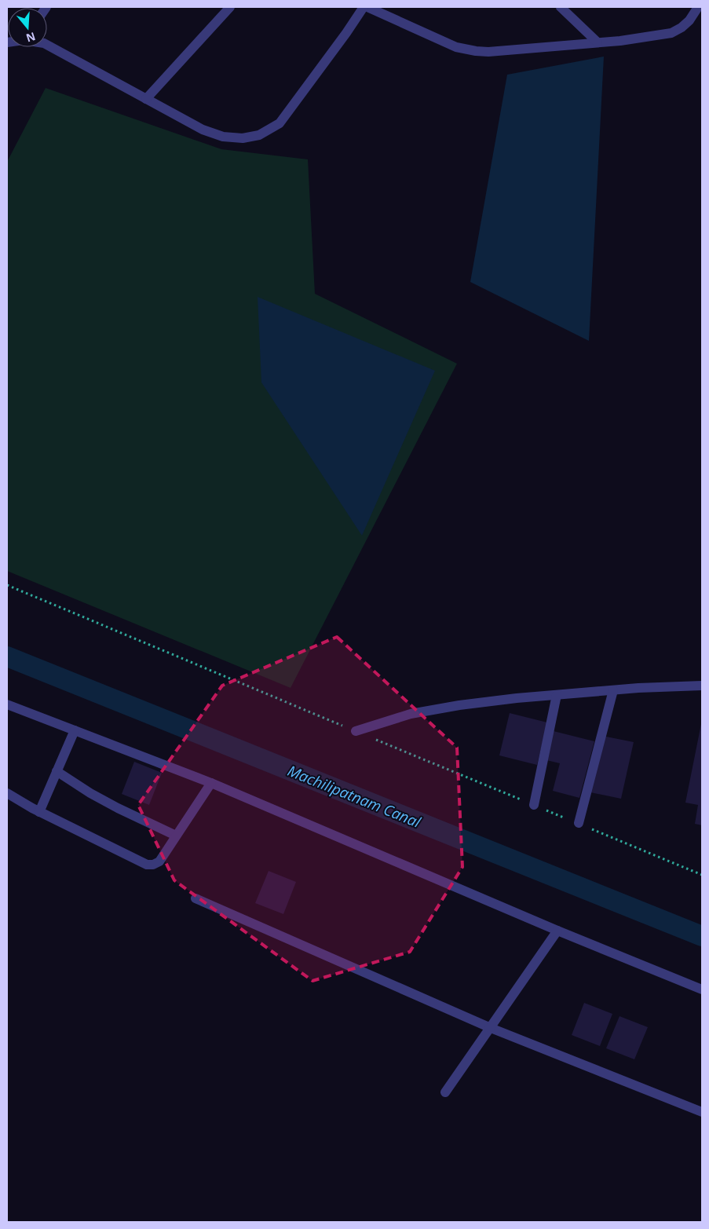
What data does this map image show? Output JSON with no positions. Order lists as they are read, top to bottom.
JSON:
{
  "water": ["Machilipatnam Canal"],
  "north": "bottom"
}
